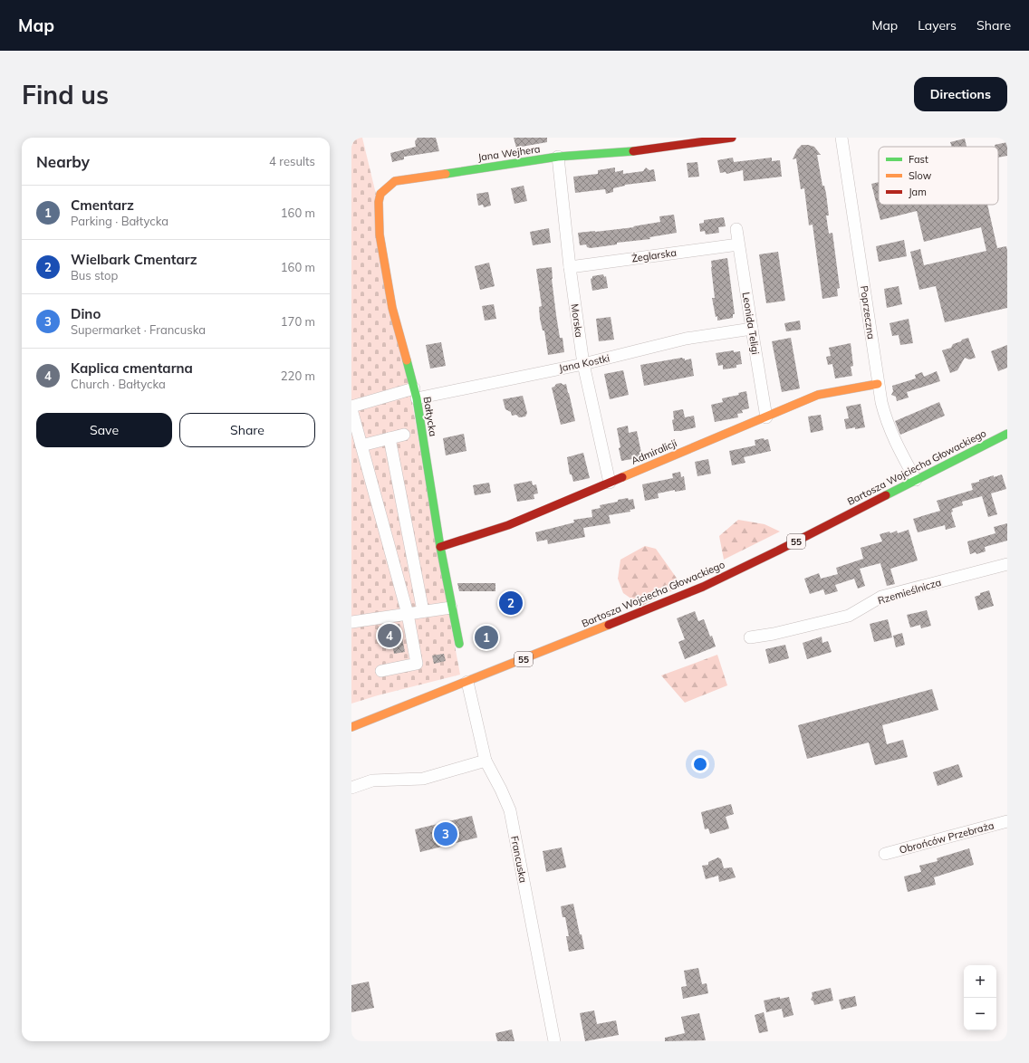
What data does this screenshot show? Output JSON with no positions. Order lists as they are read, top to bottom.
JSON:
{
  "streets": {
    "street": [
      "Jana Wejhera",
      "Żeglarska",
      "Poprzeczna",
      "Morska",
      "Leonida Teligi",
      "Jana Kostki",
      "Bałtycka",
      "Admiralicji",
      "Bartosza Wojciecha Głowackiego",
      "55",
      "Rzemieślnicza",
      "Obrońców Przebraża",
      "Francuska"
    ]
  },
  "crossings": [
    ["Jana Wejhera", "Morska"],
    ["Jana Wejhera", "Bałtycka"],
    ["Żeglarska", "Morska"],
    ["Żeglarska", "Leonida Teligi"],
    ["Poprzeczna", "Admiralicji"],
    ["Poprzeczna", "Bartosza Wojciecha Głowackiego"],
    ["Morska", "Jana Kostki"],
    ["Morska", "Admiralicji"],
    ["Leonida Teligi", "Jana Kostki"],
    ["Leonida Teligi", "Admiralicji"],
    ["Jana Kostki", "Bałtycka"],
    ["Bałtycka", "Admiralicji"],
    ["Bartosza Wojciecha Głowackiego", "Francuska"]
  ],
  "legend": ["Fast", "Slow", "Jam"],
  "page": {
    "header": "Map",
    "nav": ["Map", "Layers", "Share"],
    "buttons": [
      "Directions",
      ["Save", "Share"]
    ],
    "title": "Find us",
    "heading": ["Nearby", "4 results"],
    "list": [
      {
        "mark": "1",
        "name": "Cmentarz",
        "note": "Parking · Bałtycka",
        "value": "160 m"
      },
      {
        "mark": "2",
        "name": "Wielbark Cmentarz",
        "note": "Bus stop",
        "value": "160 m"
      },
      {
        "mark": "3",
        "name": "Dino",
        "note": "Supermarket · Francuska",
        "value": "170 m"
      },
      {
        "mark": "4",
        "name": "Kaplica cmentarna",
        "note": "Church · Bałtycka",
        "value": "220 m"
      }
    ],
    "pins": [
      "2",
      "4",
      "1",
      "3"
    ],
    "map_buttons": ["+", "−"]
  }
}
